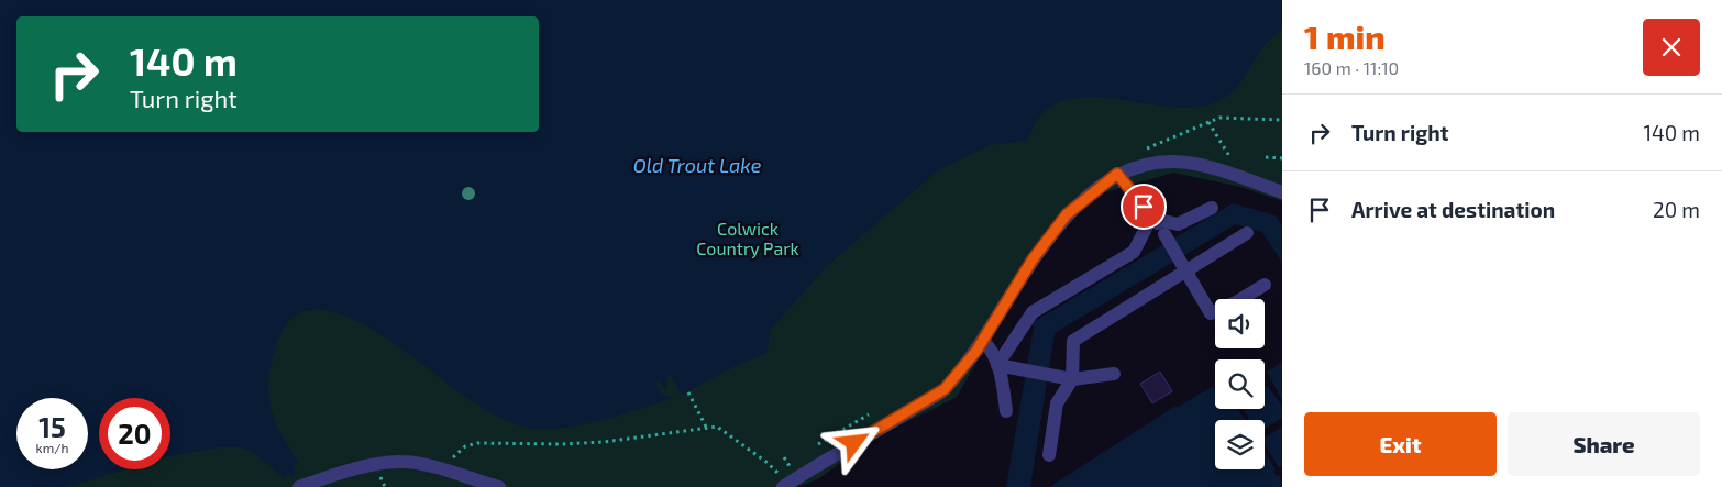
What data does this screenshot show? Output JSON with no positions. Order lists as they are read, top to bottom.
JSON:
{
  "water": ["Old Trout Lake"],
  "parks": ["Colwick Country Park"],
  "page": {
    "heading": ["1 min", "160 m · 11:10"],
    "turn": ["140 m", "Turn right"],
    "list": [
      {
        "name": "Turn right",
        "value": "140 m"
      },
      {
        "name": "Arrive at destination",
        "value": "20 m"
      }
    ],
    "speed": "15 km/h",
    "limit": "20",
    "buttons": ["Exit", "Share"]
  }
}
